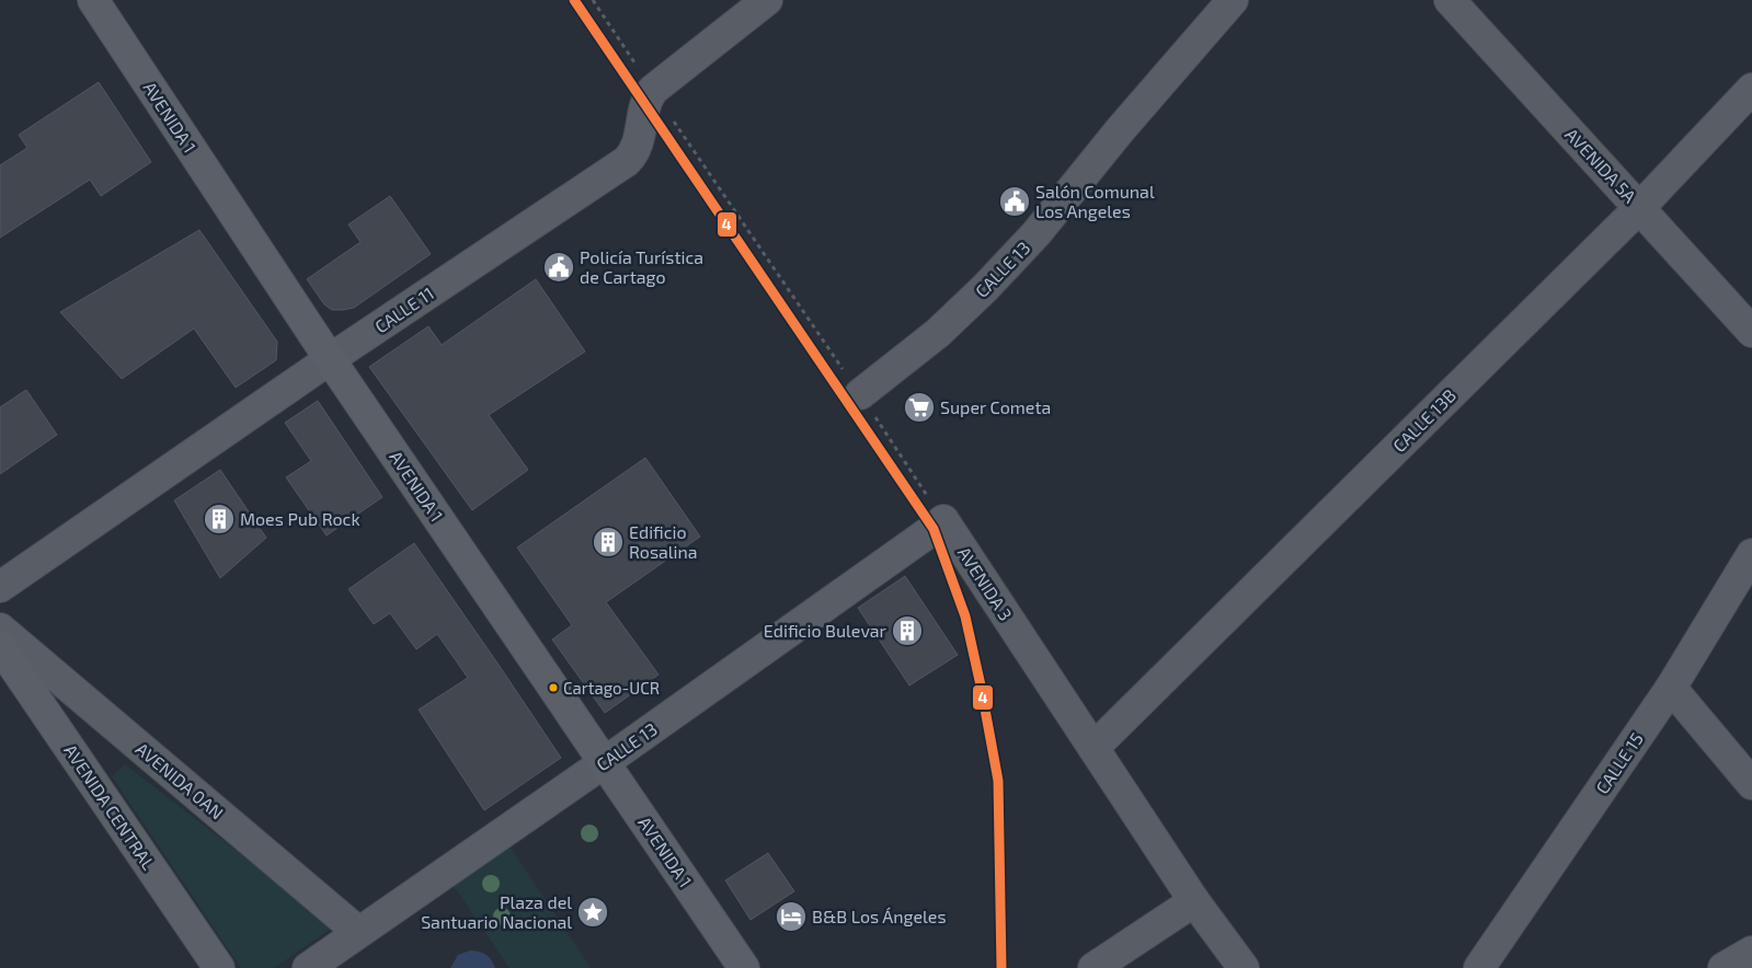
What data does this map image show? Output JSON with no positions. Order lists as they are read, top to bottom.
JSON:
{
  "streets": {
    "main road": ["AVENIDA 1", "AVENIDA CENTRAL"],
    "street": [
      "AVENIDA 5A",
      "CALLE 13",
      "CALLE 11",
      "CALLE 13B",
      "AVENIDA 3",
      "CALLE 15",
      "AVENIDA 0AN"
    ]
  },
  "crossings": [
    ["AVENIDA 1", "CALLE 13"],
    ["AVENIDA 1", "CALLE 11"],
    ["AVENIDA 5A", "CALLE 13B"],
    ["CALLE 13", "AVENIDA 3"],
    ["CALLE 13", "AVENIDA 0AN"],
    ["CALLE 13B", "AVENIDA 3"]
  ],
  "places": {
    "public building": ["Salón Comunal Los Angeles", "Policía Turística de Cartago"],
    "supermarket": ["Super Cometa"],
    "building": ["Moes Pub Rock", "Edificio Rosalina", "Edificio Bulevar"],
    "other": ["Cartago-UCR"],
    "place": ["Plaza del Santuario Nacional"],
    "hotel": ["B&B Los Ángeles"]
  },
  "lines": ["transit line 4"]
}
